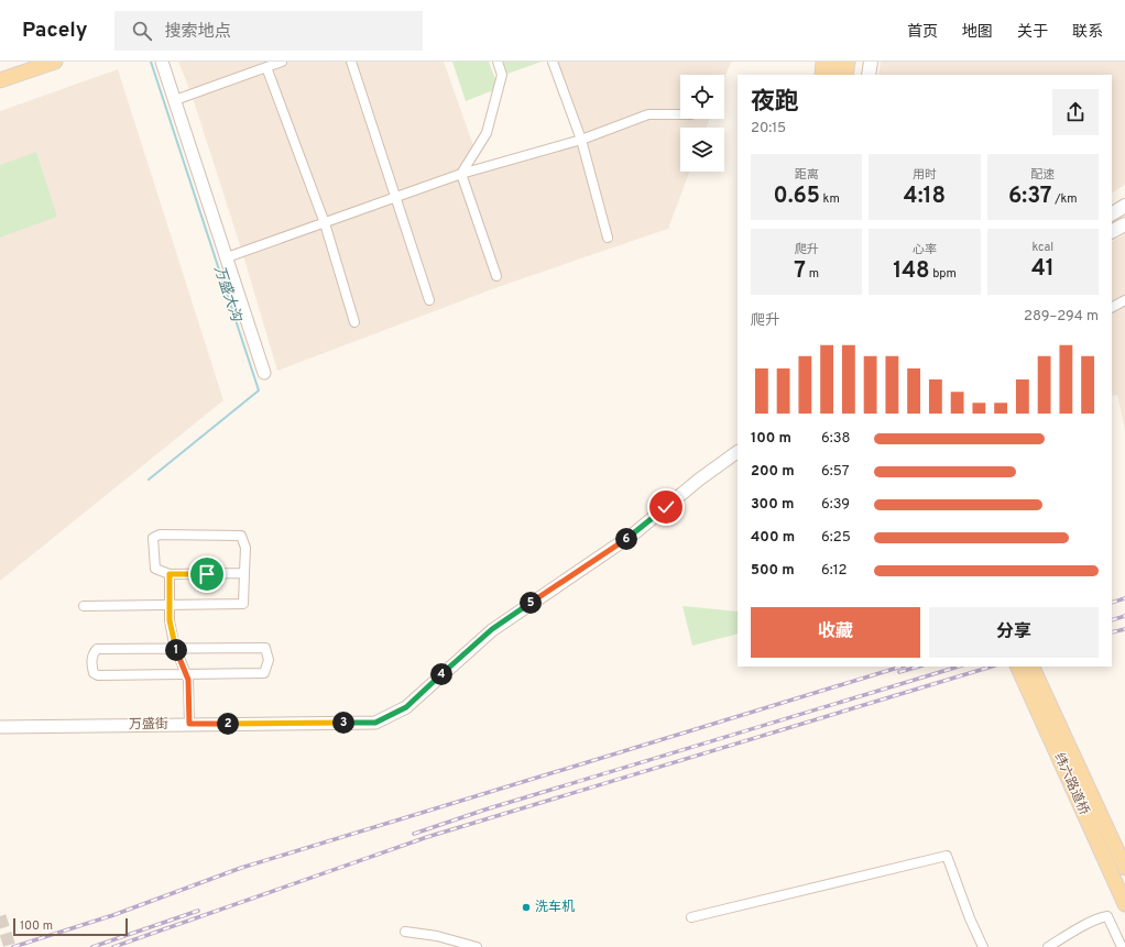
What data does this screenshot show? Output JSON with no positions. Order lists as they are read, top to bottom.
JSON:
{
  "streets": {
    "main road": ["纬六路道桥"],
    "street": ["万盛街"]
  },
  "water": ["万盛大沟"],
  "places": ["洗车机"],
  "scale_bar": "100 m",
  "page": {
    "header": "Pacely",
    "search": "搜索地点",
    "nav": [
      "首页",
      "地图",
      "关于",
      "联系"
    ],
    "heading": ["夜跑", "20:15"],
    "stats": [
      ["距离", "0.65 km"],
      ["用时", "4:18"],
      ["配速", "6:37 /km"],
      ["爬升", "7 m"],
      ["心率", "148 bpm"],
      ["kcal", "41"]
    ],
    "chart": ["爬升", "289–294 m"],
    "list": [
      {
        "name": "100 m",
        "note": "6:38"
      },
      {
        "name": "200 m",
        "note": "6:57"
      },
      {
        "name": "300 m",
        "note": "6:39"
      },
      {
        "name": "400 m",
        "note": "6:25"
      },
      {
        "name": "500 m",
        "note": "6:12"
      }
    ],
    "pins": [
      "6",
      "5",
      "1",
      "4",
      "3",
      "2"
    ],
    "buttons": ["收藏", "分享"],
    "scale": "100 m"
  }
}
